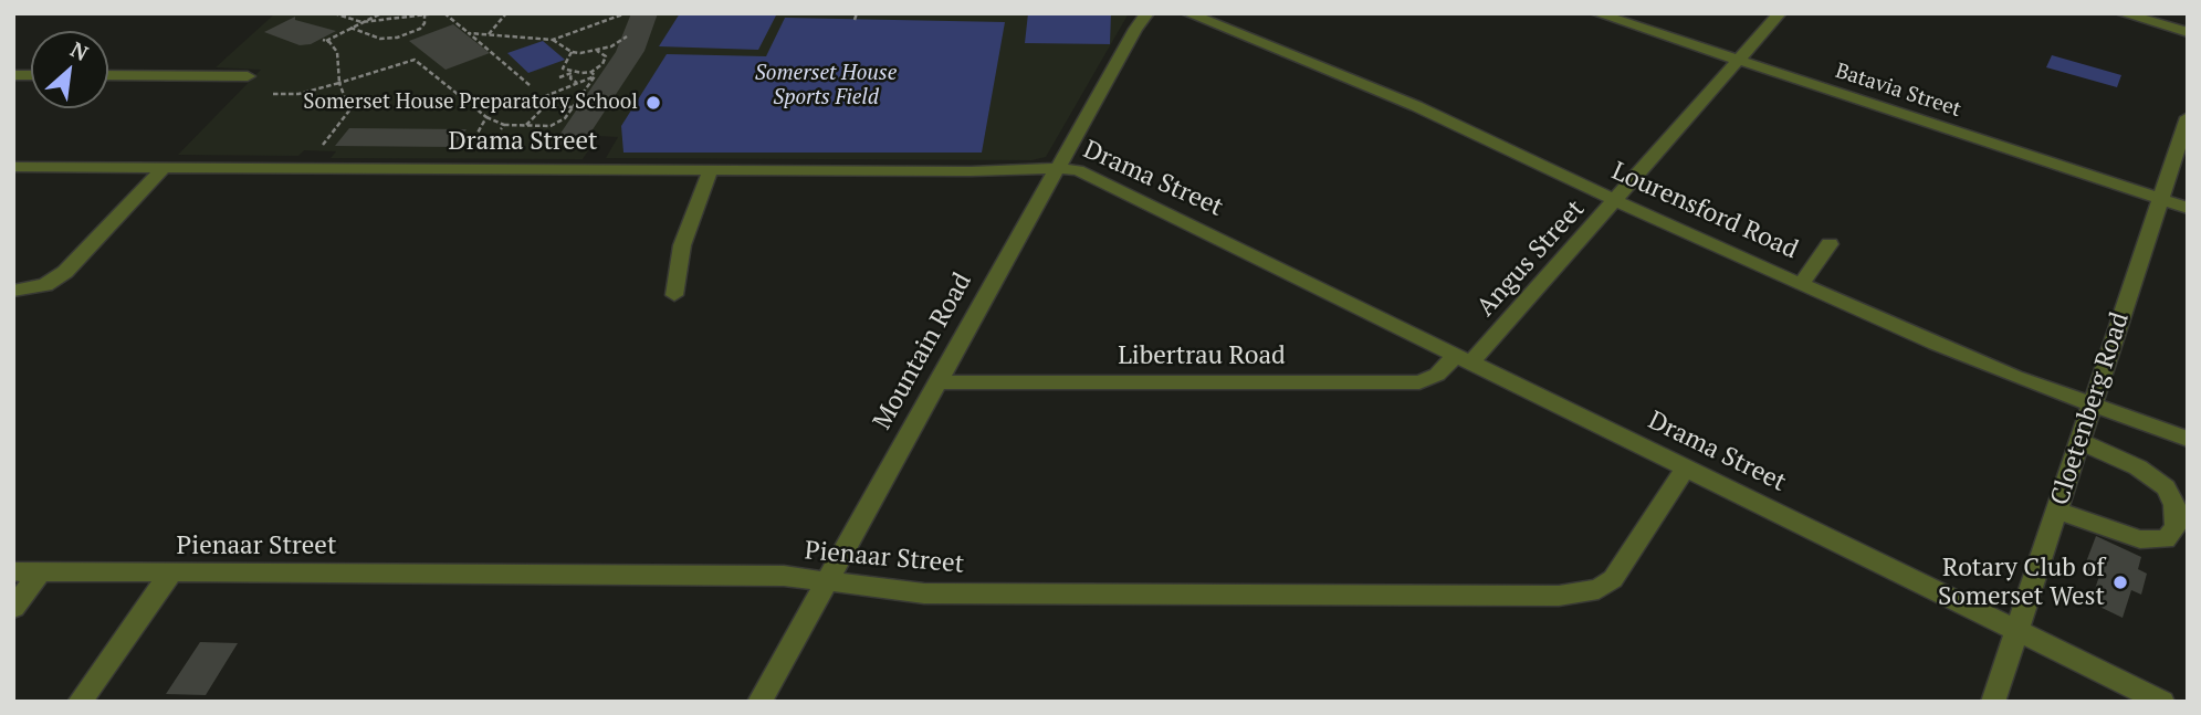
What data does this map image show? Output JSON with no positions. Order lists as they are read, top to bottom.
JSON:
{
  "streets": {
    "street": [
      "Batavia Street",
      "Drama Street",
      "Lourensford Road",
      "Angus Street",
      "Mountain Road",
      "Libertrau Road",
      "Cloetenberg Road",
      "Pienaar Street"
    ]
  },
  "crossings": [
    ["Batavia Street", "Angus Street"],
    ["Batavia Street", "Cloetenberg Road"],
    ["Drama Street", "Angus Street"],
    ["Drama Street", "Mountain Road"],
    ["Drama Street", "Libertrau Road"],
    ["Drama Street", "Cloetenberg Road"],
    ["Drama Street", "Pienaar Street"],
    ["Lourensford Road", "Angus Street"],
    ["Lourensford Road", "Cloetenberg Road"],
    ["Angus Street", "Libertrau Road"],
    ["Mountain Road", "Libertrau Road"],
    ["Mountain Road", "Pienaar Street"]
  ],
  "parks": ["Somerset House Sports Field"],
  "places": ["Somerset House Preparatory School", "Rotary Club of Somerset West"],
  "north": "top right"
}
